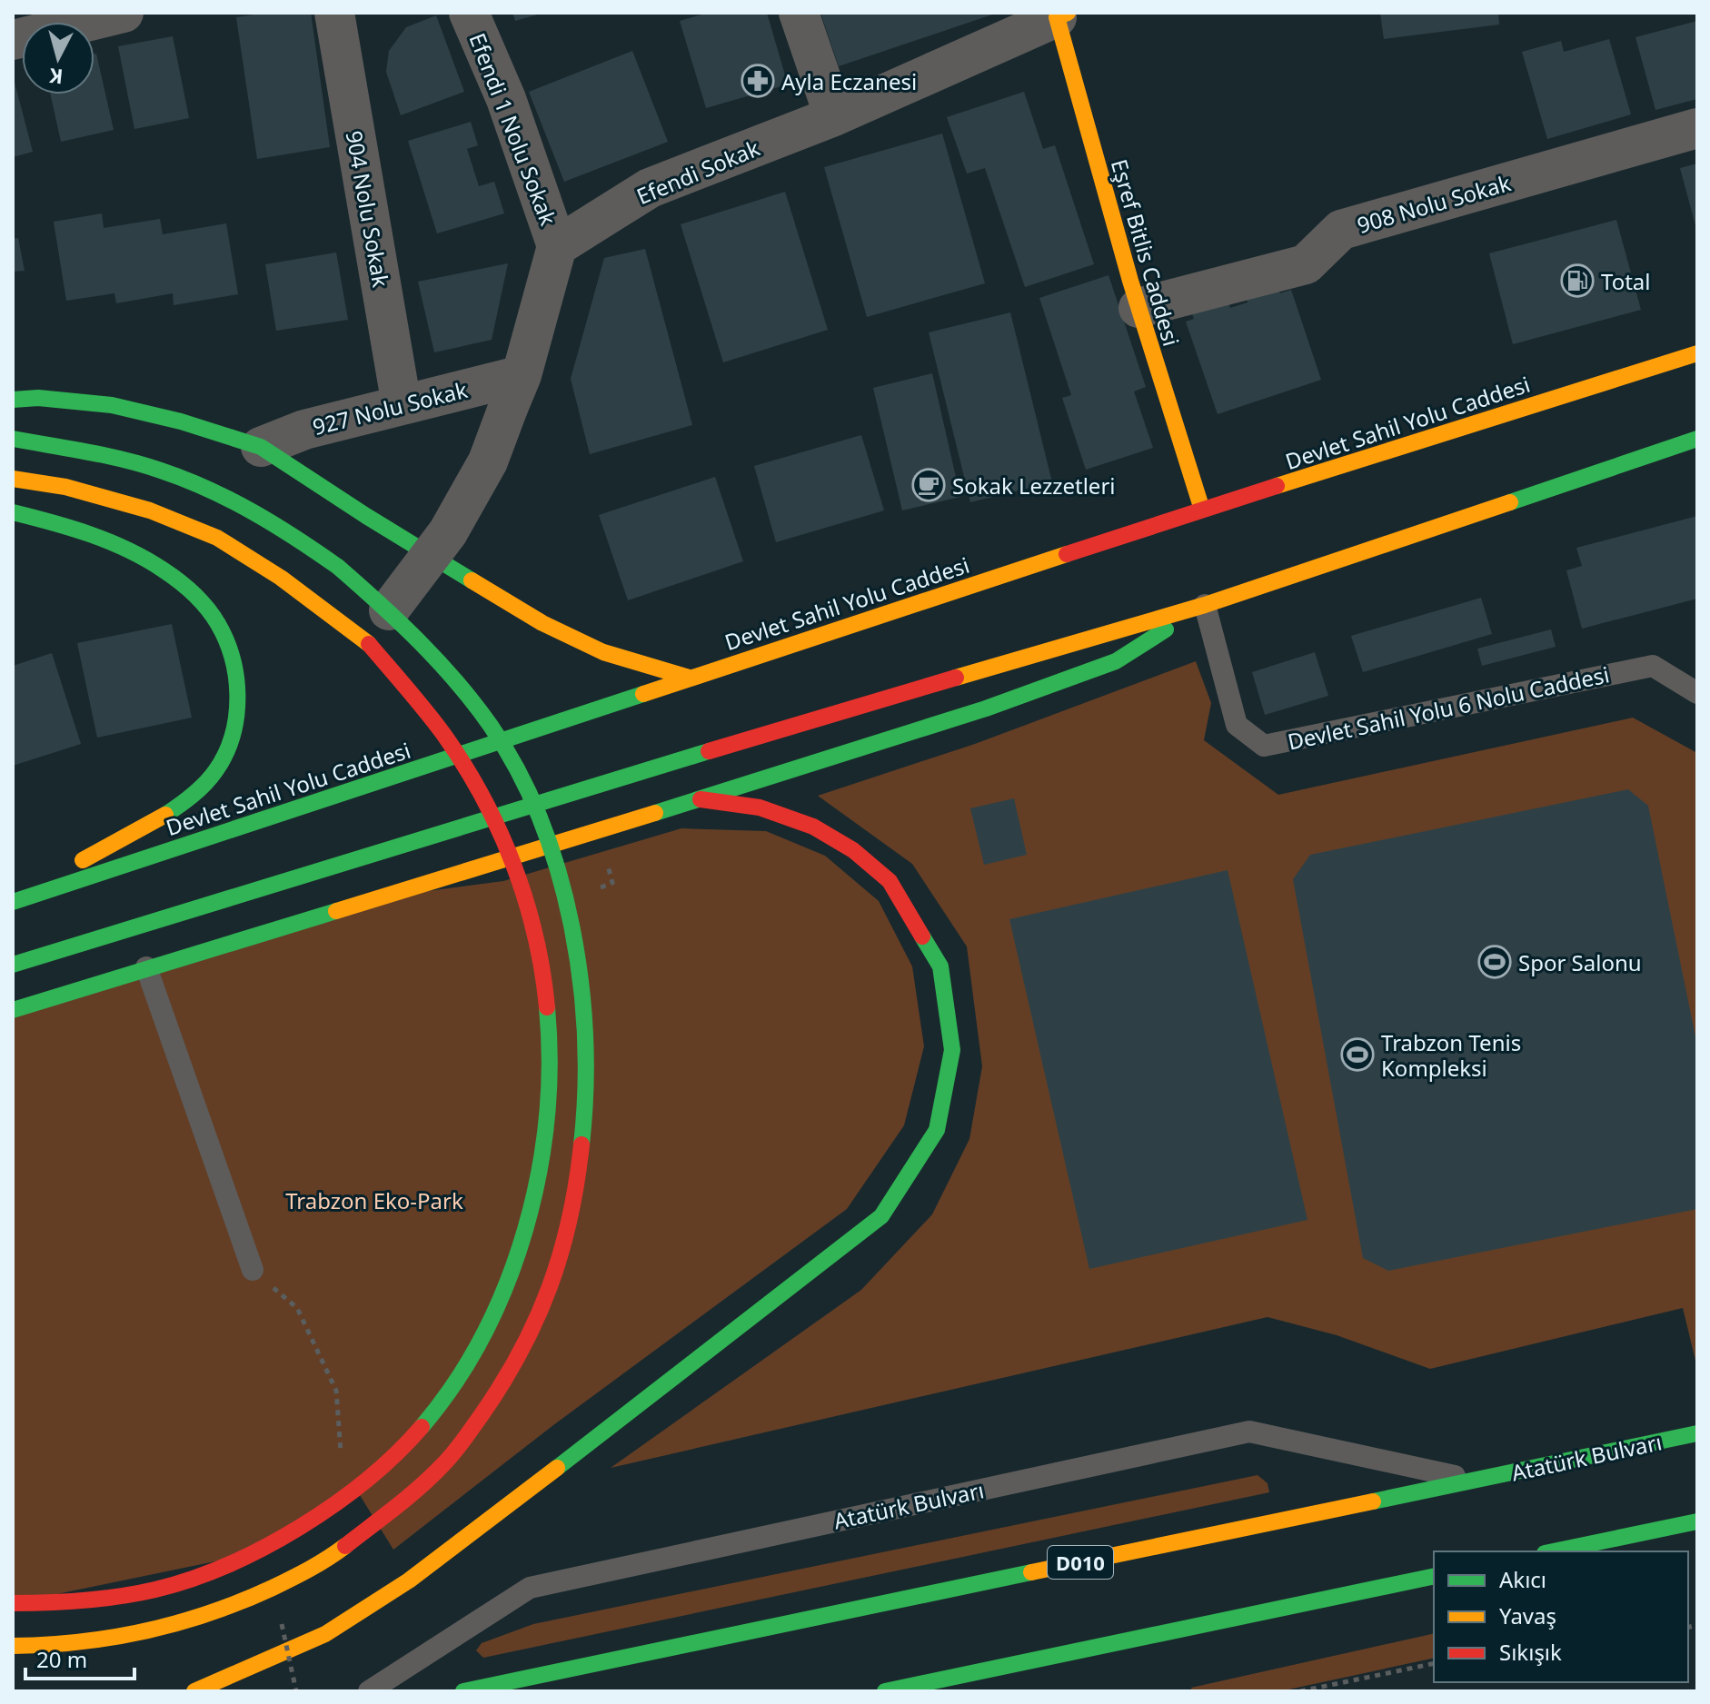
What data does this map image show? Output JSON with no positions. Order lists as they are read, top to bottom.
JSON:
{
  "streets": {
    "main road": [
      "Eşref Bitlis Caddesi",
      "Devlet Sahil Yolu Caddesi",
      "Atatürk Bulvarı",
      "D010"
    ],
    "street": [
      "Efendi 1 Nolu Sokak",
      "Efendi Sokak",
      "908 Nolu Sokak",
      "904 Nolu Sokak",
      "927 Nolu Sokak"
    ],
    "lane": ["Devlet Sahil Yolu 6 Nolu Caddesi"]
  },
  "crossings": [
    ["Efendi 1 Nolu Sokak", "Efendi Sokak"],
    ["Efendi Sokak", "Eşref Bitlis Caddesi"],
    ["908 Nolu Sokak", "Eşref Bitlis Caddesi"],
    ["904 Nolu Sokak", "927 Nolu Sokak"],
    ["Eşref Bitlis Caddesi", "Devlet Sahil Yolu Caddesi"]
  ],
  "parks": ["Trabzon Eko-Park"],
  "places": {
    "pharmacy": ["Ayla Eczanesi"],
    "fuel station": ["Total"],
    "cafe": ["Sokak Lezzetleri"],
    "sports": ["Spor Salonu", "Trabzon Tenis Kompleksi"]
  },
  "legend": ["Akıcı", "Yavaş", "Sıkışık"],
  "scale_bar": "20 m",
  "north": "bottom"
}
